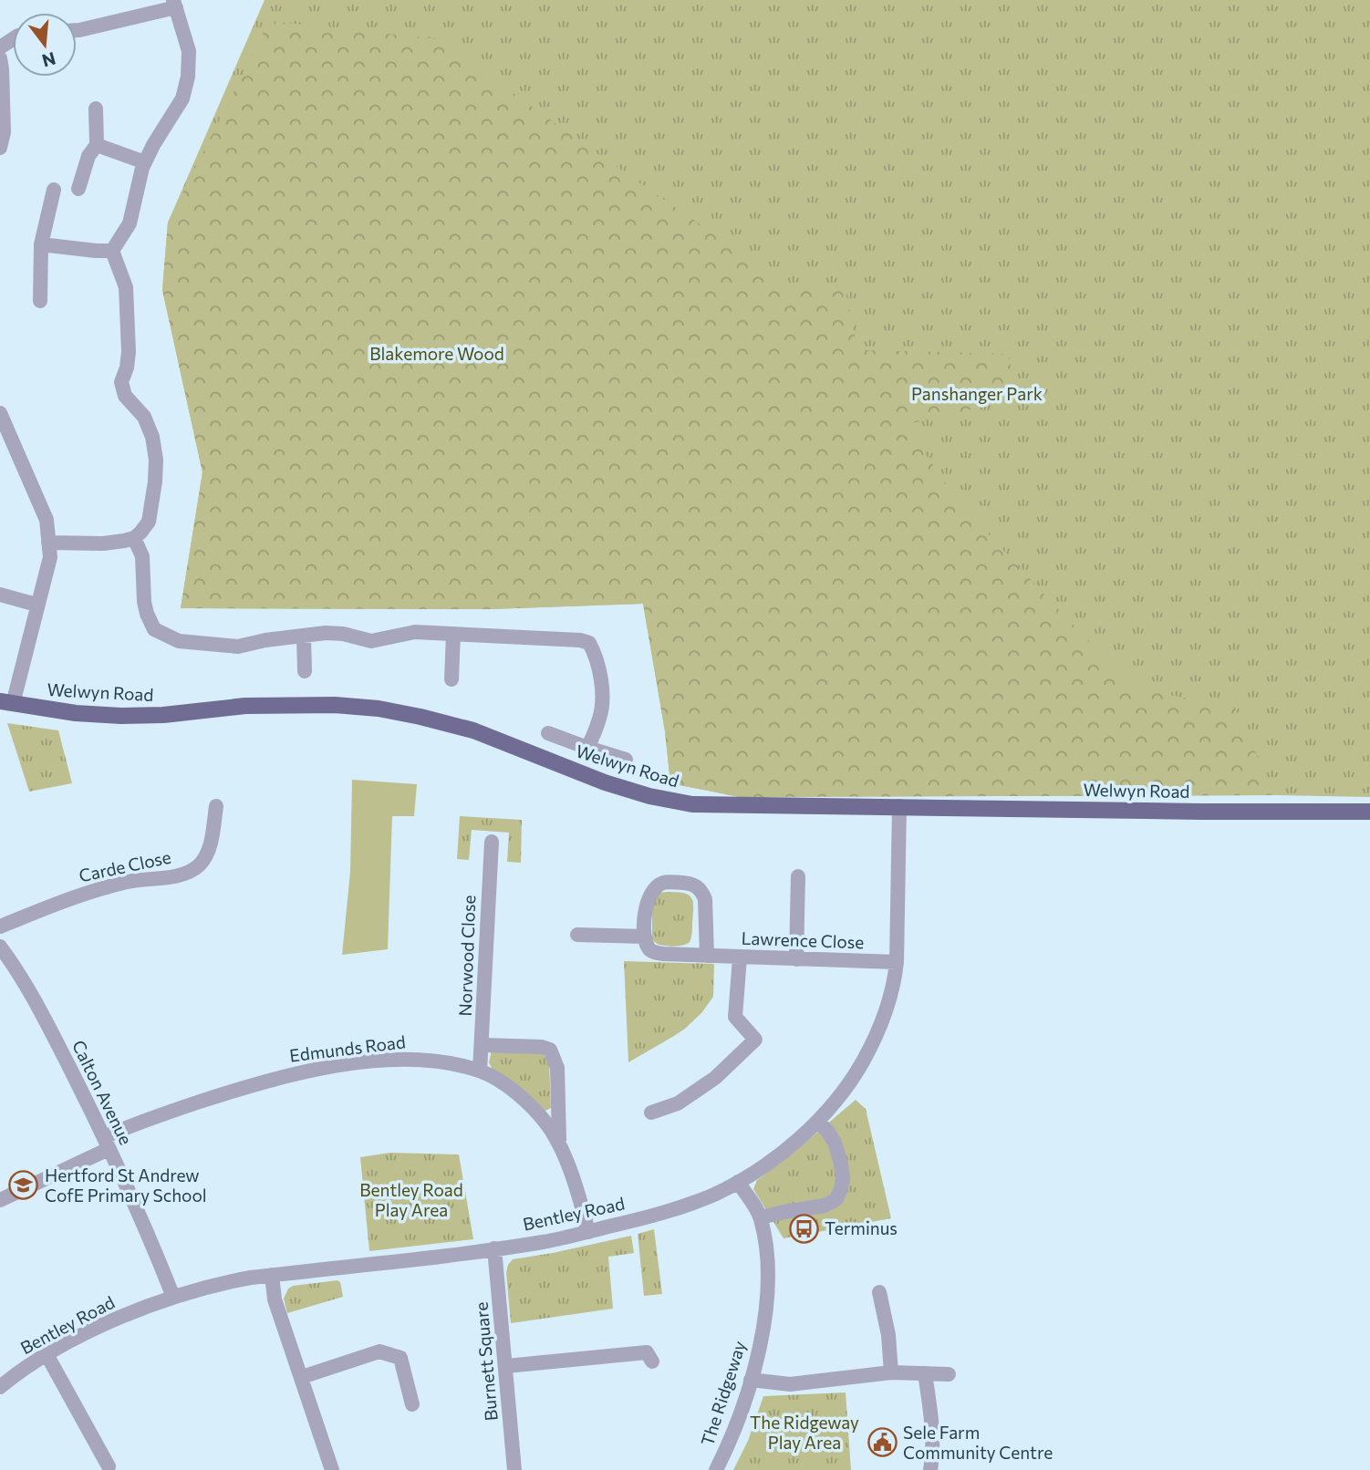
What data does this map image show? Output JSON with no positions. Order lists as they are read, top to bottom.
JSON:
{
  "streets": {
    "main road": ["Welwyn Road"],
    "street": [
      "Carde Close",
      "Lawrence Close",
      "Norwood Close",
      "Edmunds Road",
      "Calton Avenue",
      "Bentley Road",
      "Burnett Square",
      "The Ridgeway"
    ]
  },
  "crossings": [
    ["Welwyn Road", "Bentley Road"],
    ["Lawrence Close", "Bentley Road"],
    ["Norwood Close", "Edmunds Road"],
    ["Edmunds Road", "Calton Avenue"],
    ["Edmunds Road", "Bentley Road"],
    ["Calton Avenue", "Bentley Road"],
    ["Bentley Road", "Burnett Square"],
    ["Bentley Road", "The Ridgeway"]
  ],
  "parks": [
    "Blakemore Wood",
    "Panshanger Park",
    "Bentley Road Play Area",
    "The Ridgeway Play Area"
  ],
  "places": {
    "school or university": ["Hertford St Andrew CofE Primary School"],
    "bus stop": ["Terminus"],
    "public building": ["Sele Farm Community Centre"]
  },
  "north": "bottom"
}
